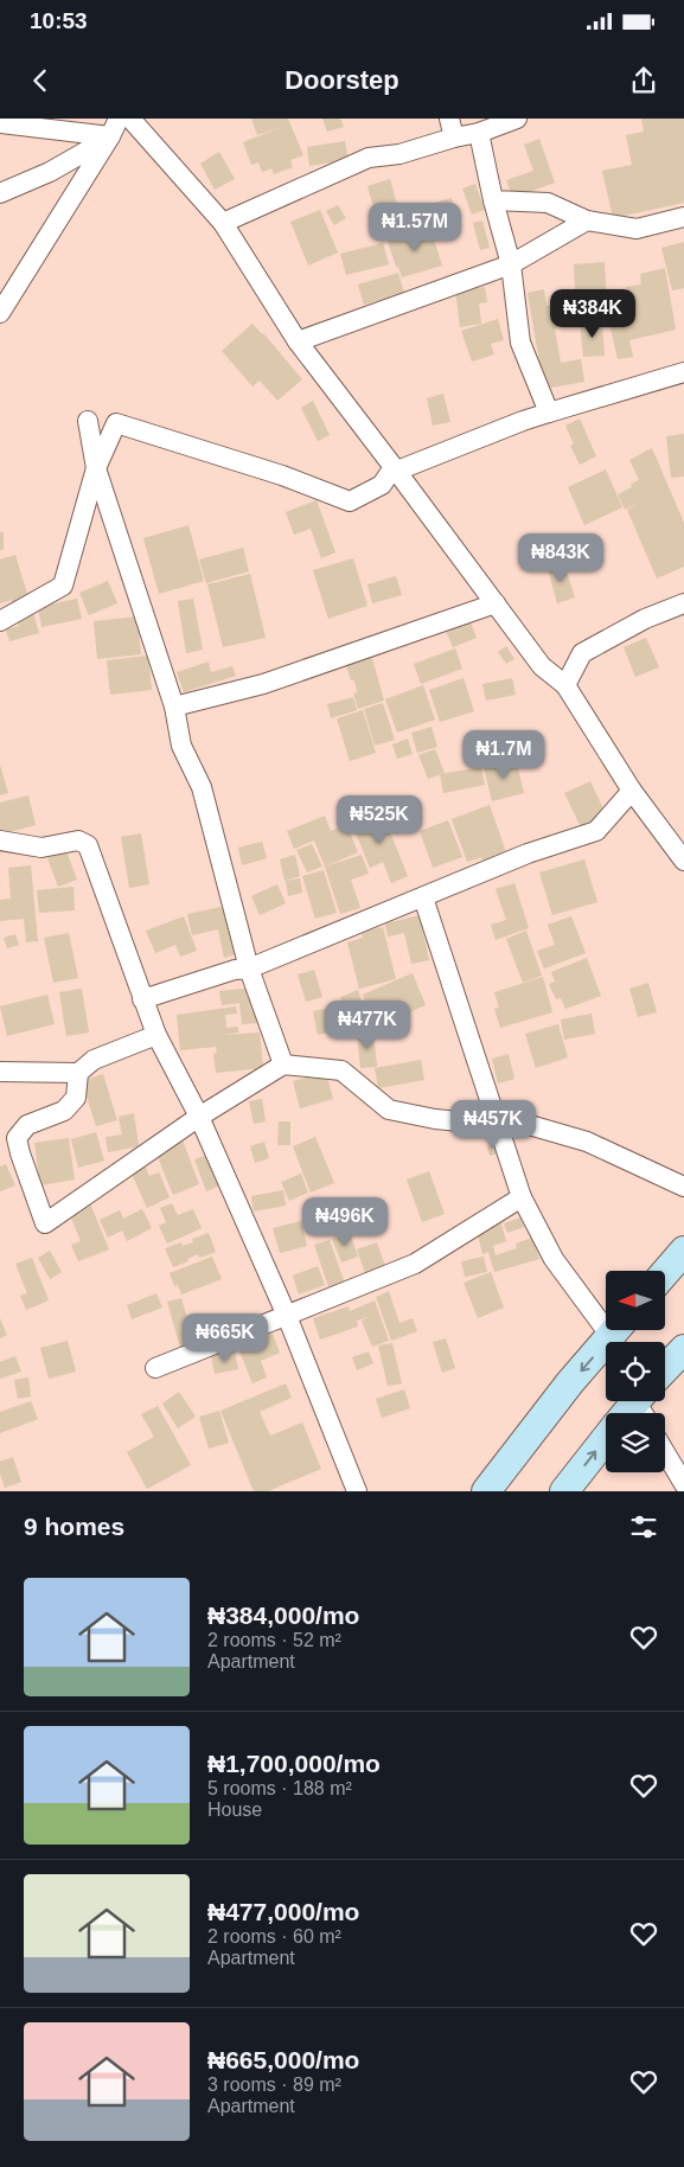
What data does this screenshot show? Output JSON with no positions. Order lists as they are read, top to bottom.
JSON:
{
  "north": "left",
  "page": {
    "status": "10:53",
    "header": "Doorstep",
    "price": [
      "₦1.57M",
      "₦384K",
      "₦843K",
      "₦1.7M",
      "₦525K",
      "₦477K",
      "₦457K",
      "₦496K",
      "₦665K"
    ],
    "heading": "9 homes",
    "list": [
      {
        "name": "₦384,000/mo",
        "note": "2 rooms · 52 m² · Apartment"
      },
      {
        "name": "₦1,700,000/mo",
        "note": "5 rooms · 188 m² · House"
      },
      {
        "name": "₦477,000/mo",
        "note": "2 rooms · 60 m² · Apartment"
      },
      {
        "name": "₦665,000/mo",
        "note": "3 rooms · 89 m² · Apartment"
      }
    ]
  }
}
